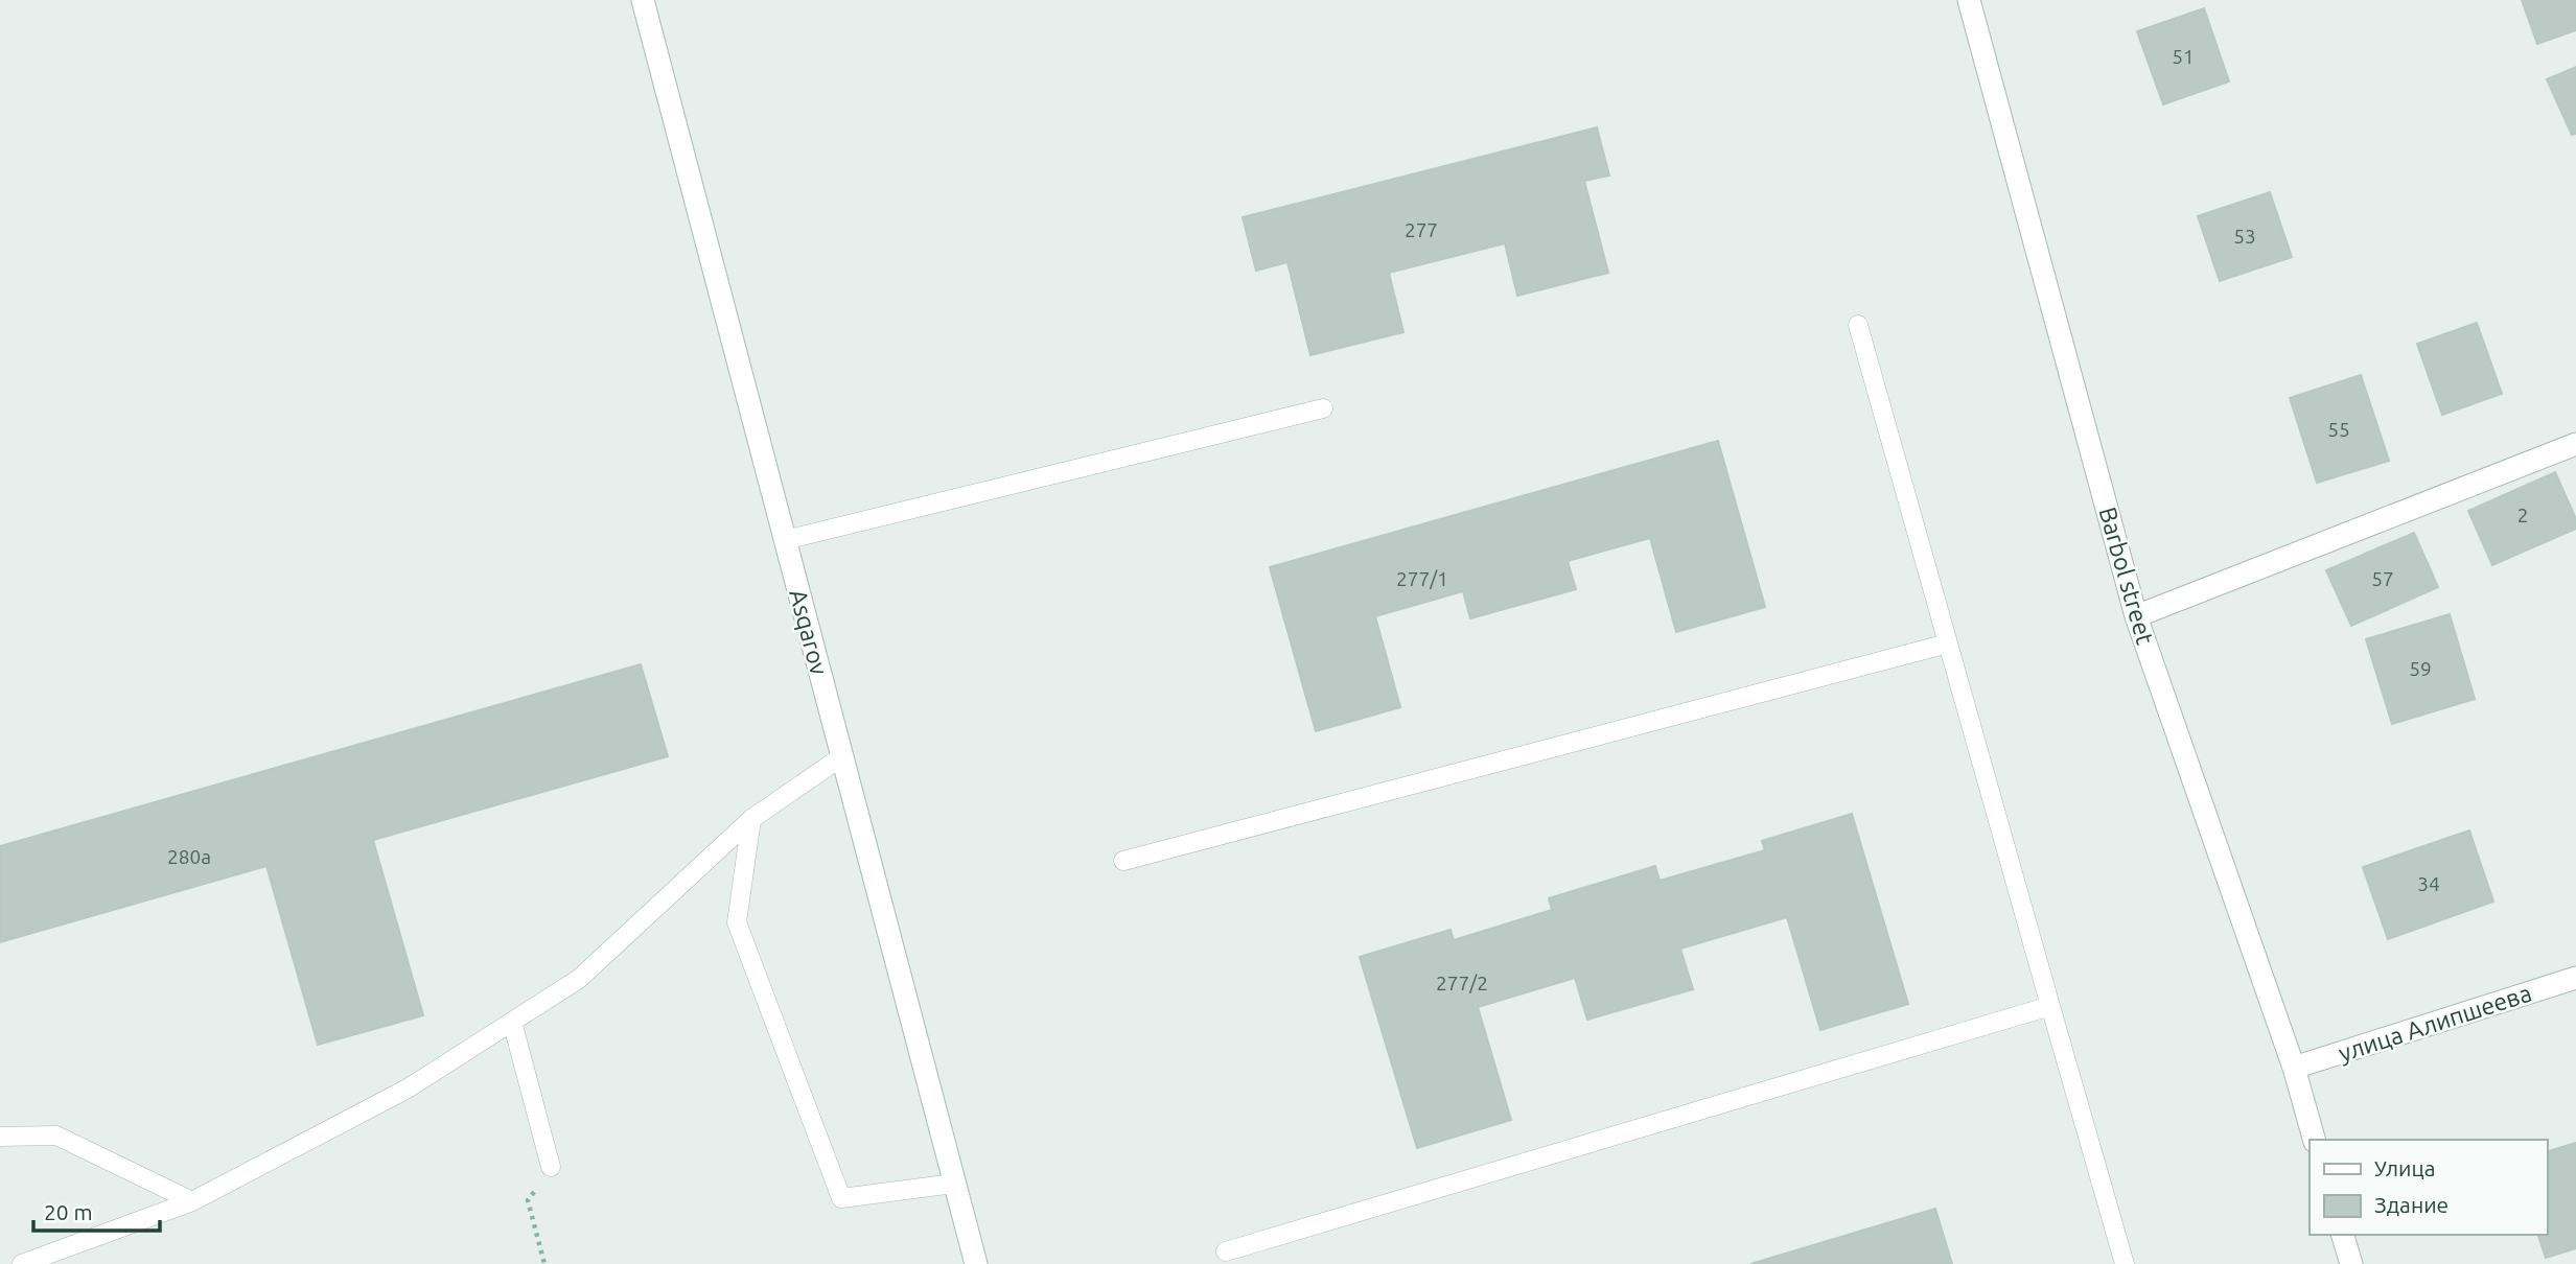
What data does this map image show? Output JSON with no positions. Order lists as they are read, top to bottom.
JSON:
{
  "streets": {
    "street": ["Barbol street", "Asqarov", "улица Алипшеева"]
  },
  "crossings": [
    ["Barbol street", "улица Алипшеева"]
  ],
  "house_numbers": [
    "51",
    "277",
    "53",
    "55",
    "2",
    "277/1",
    "57",
    "59",
    "280а",
    "34",
    "277/2"
  ],
  "legend": ["Улица", "Здание"],
  "scale_bar": "20 m"
}
